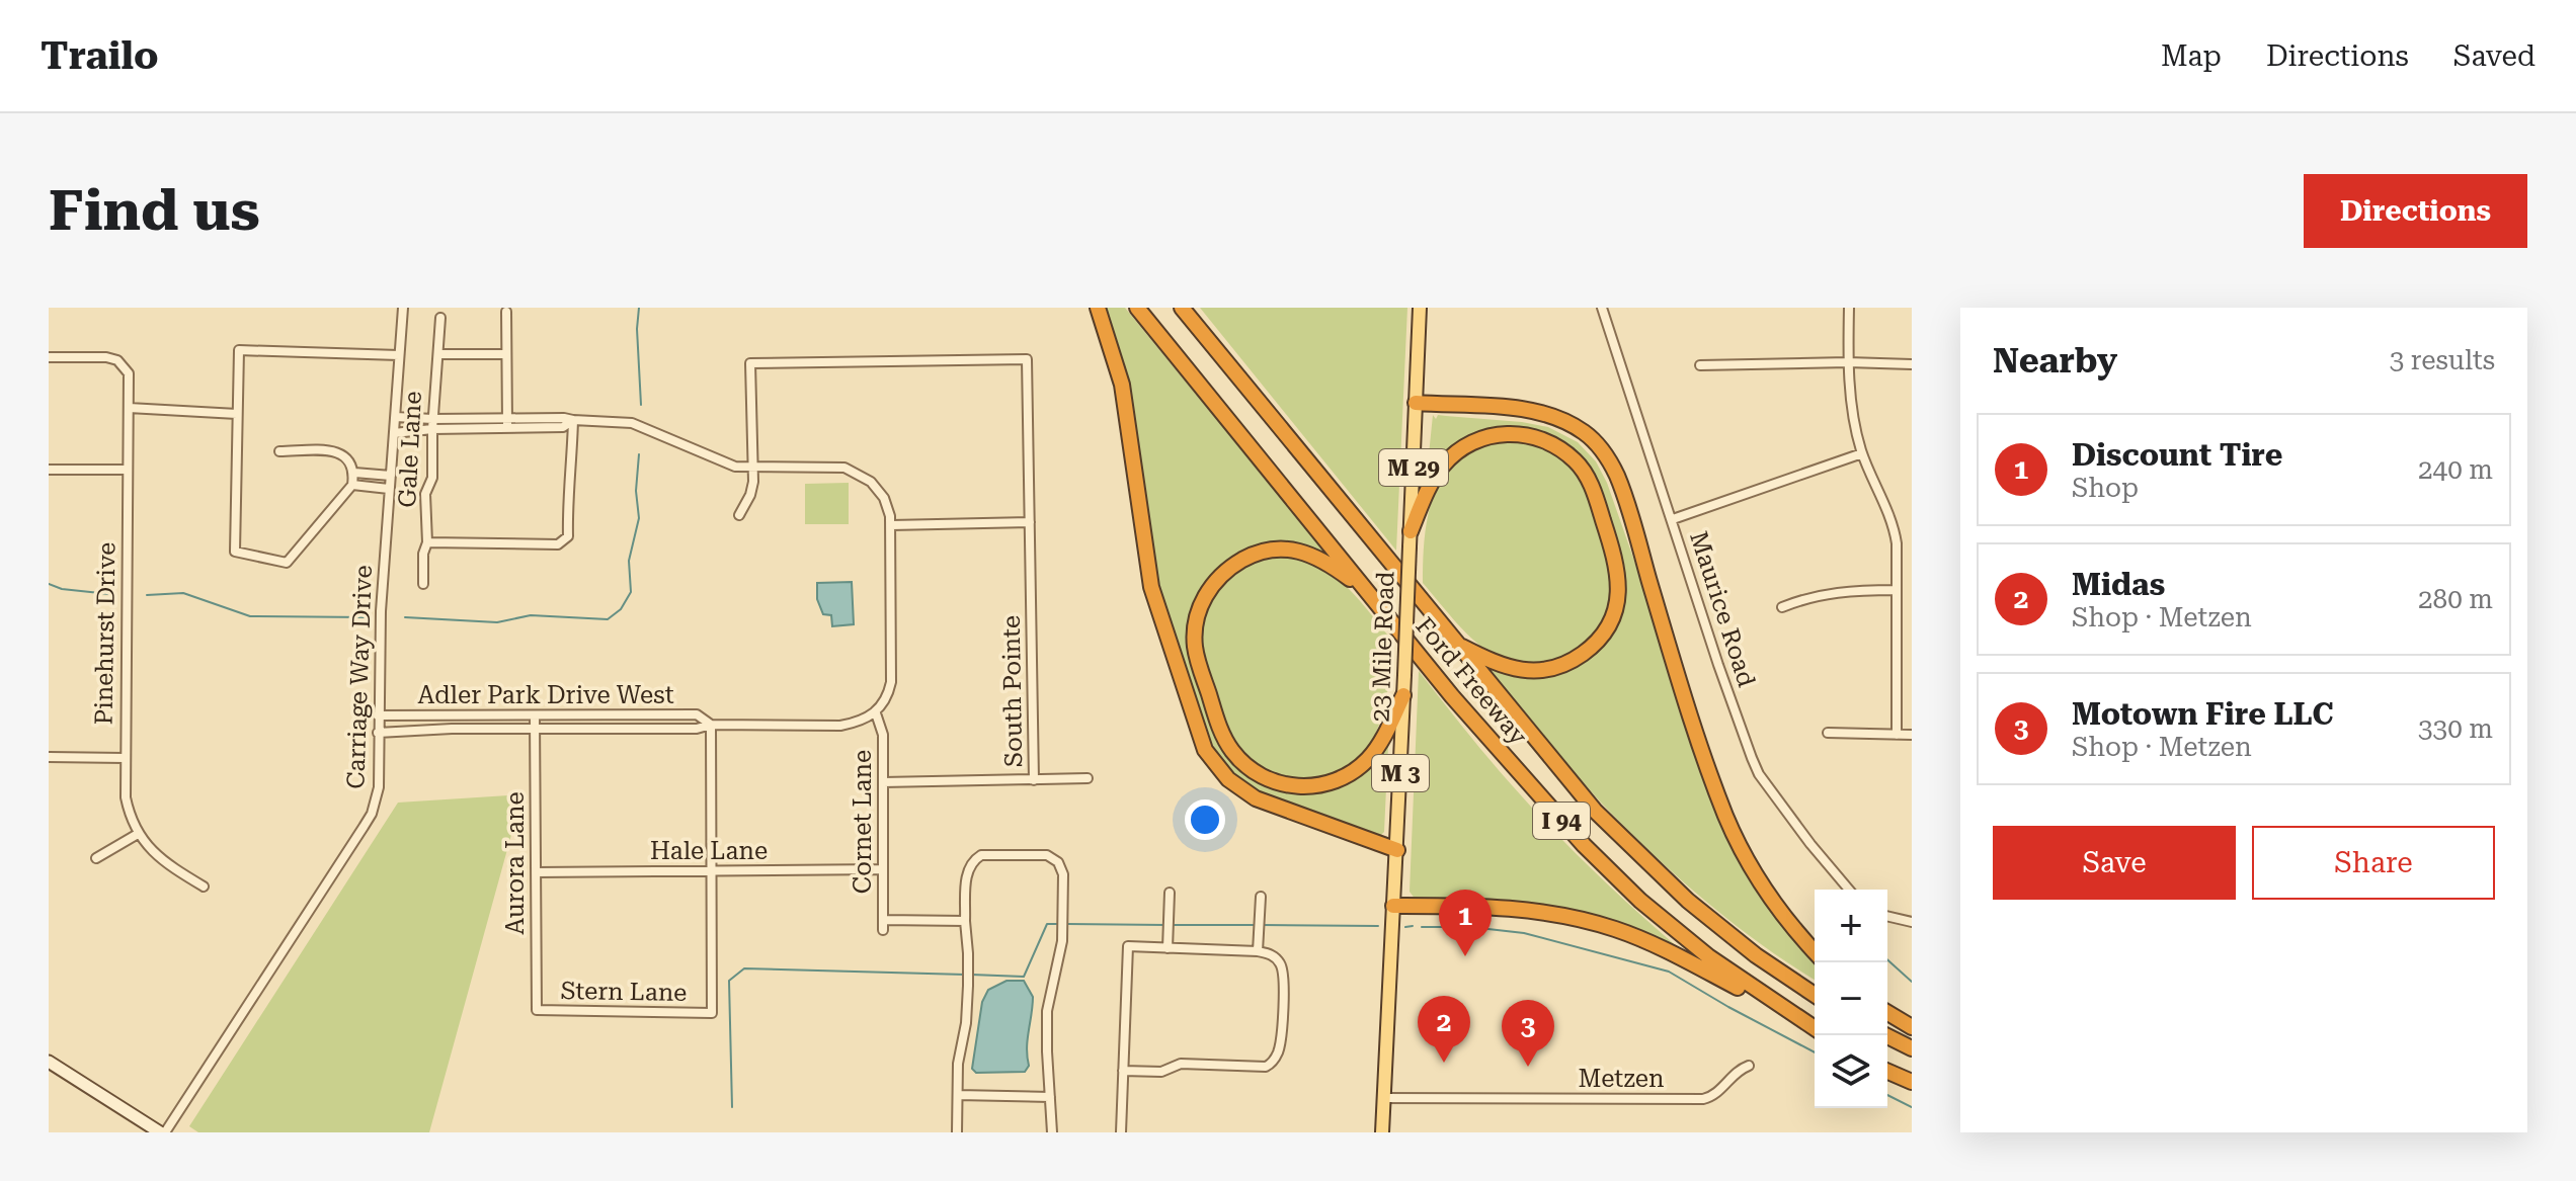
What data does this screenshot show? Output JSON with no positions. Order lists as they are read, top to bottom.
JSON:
{
  "streets": {
    "highway": ["Ford Freeway", "I 94"],
    "main road": ["M 29", "23 Mile Road", "M 3"],
    "street": [
      "Gale Lane",
      "Maurice Road",
      "Pinehurst Drive",
      "Carriage Way Drive",
      "South Pointe",
      "Adler Park Drive West",
      "Cornet Lane",
      "Hale Lane",
      "Aurora Lane",
      "Stern Lane",
      "Metzen"
    ]
  },
  "crossings": [
    ["23 Mile Road", "Metzen"],
    ["Carriage Way Drive", "Adler Park Drive West"],
    ["Adler Park Drive West", "Cornet Lane"],
    ["Adler Park Drive West", "Aurora Lane"],
    ["Cornet Lane", "Hale Lane"],
    ["Hale Lane", "Aurora Lane"],
    ["Hale Lane", "Stern Lane"],
    ["Aurora Lane", "Stern Lane"]
  ],
  "page": {
    "header": "Trailo",
    "nav": ["Map", "Directions", "Saved"],
    "buttons": [
      "Directions",
      ["Save", "Share"]
    ],
    "title": "Find us",
    "heading": ["Nearby", "3 results"],
    "list": [
      {
        "mark": "1",
        "name": "Discount Tire",
        "note": "Shop",
        "value": "240 m"
      },
      {
        "mark": "2",
        "name": "Midas",
        "note": "Shop · Metzen",
        "value": "280 m"
      },
      {
        "mark": "3",
        "name": "Motown Fire LLC",
        "note": "Shop · Metzen",
        "value": "330 m"
      }
    ],
    "map_buttons": ["+", "−"],
    "pins": ["1", "2", "3"]
  }
}
